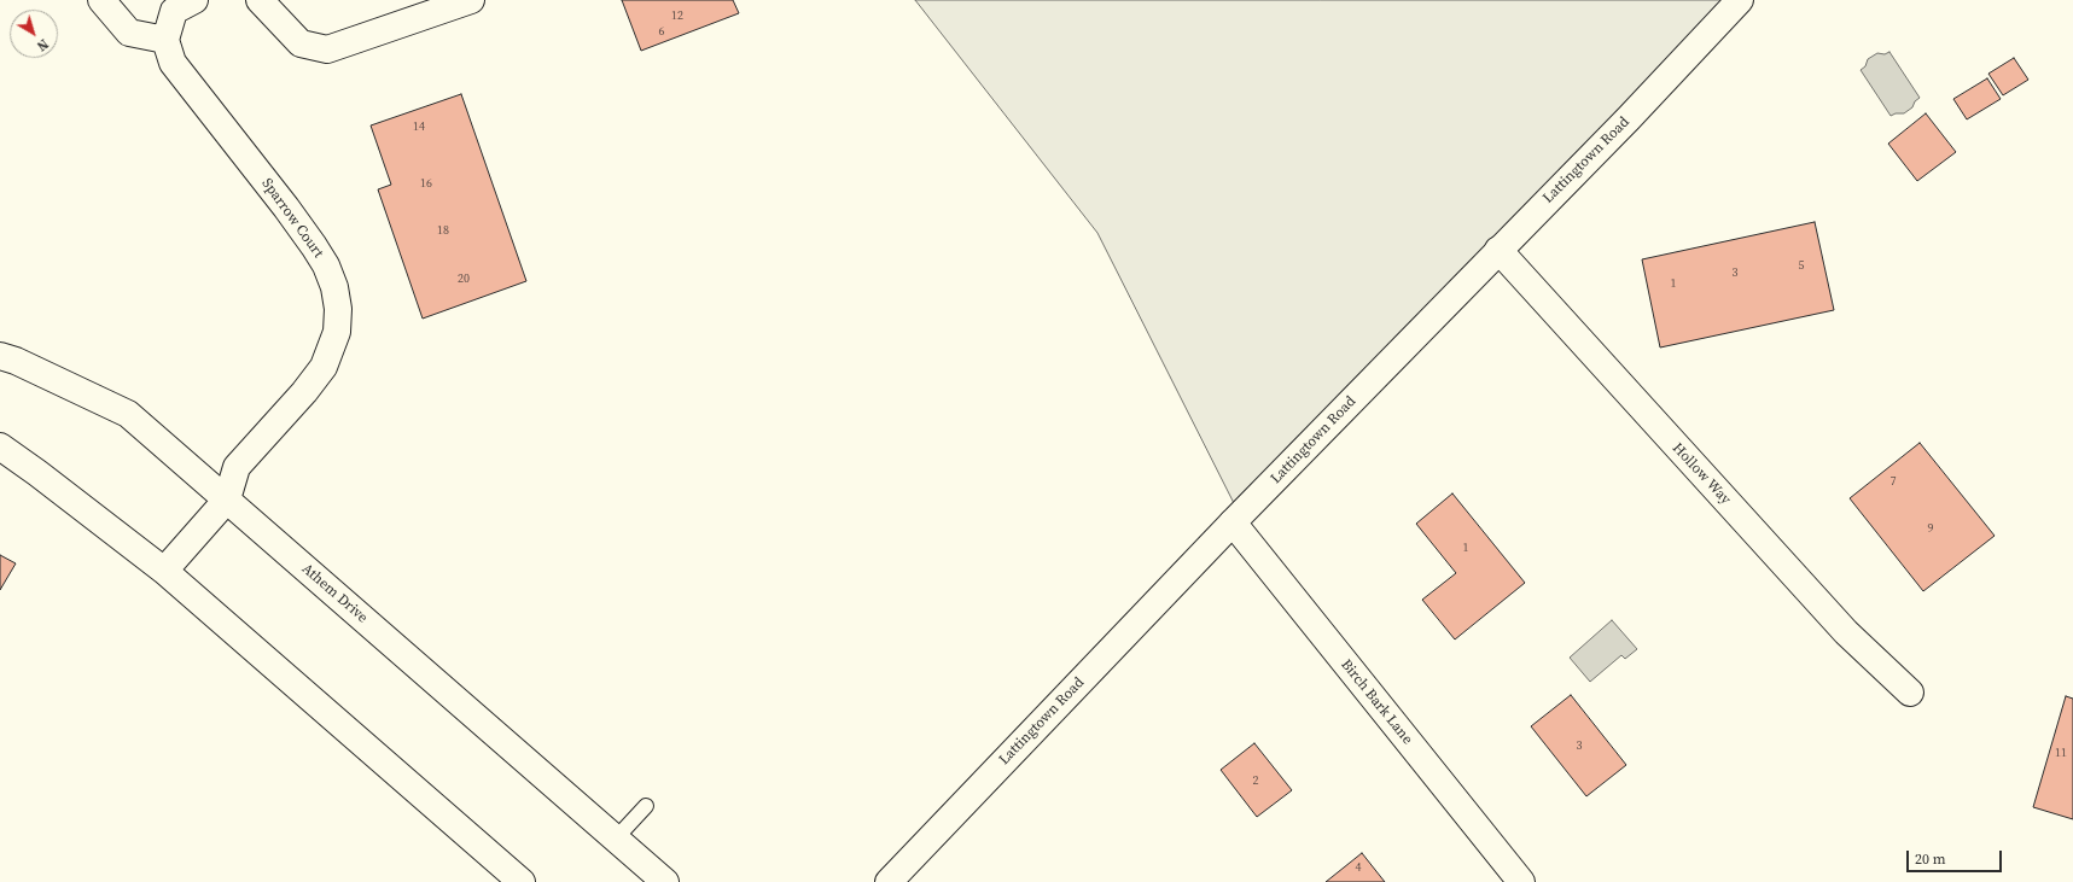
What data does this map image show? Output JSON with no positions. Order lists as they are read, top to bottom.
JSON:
{
  "streets": {
    "street": [
      "Lattingtown Road",
      "Sparrow Court",
      "Hollow Way",
      "Athem Drive",
      "Birch Bark Lane"
    ]
  },
  "crossings": [
    ["Lattingtown Road", "Hollow Way"],
    ["Lattingtown Road", "Birch Bark Lane"],
    ["Sparrow Court", "Athem Drive"]
  ],
  "house_numbers": [
    "12",
    "6",
    "14",
    "16",
    "18",
    "5",
    "3",
    "20",
    "1",
    "7",
    "9",
    "1",
    "3",
    "11",
    "2",
    "4"
  ],
  "scale_bar": "20 m",
  "north": "bottom right"
}
